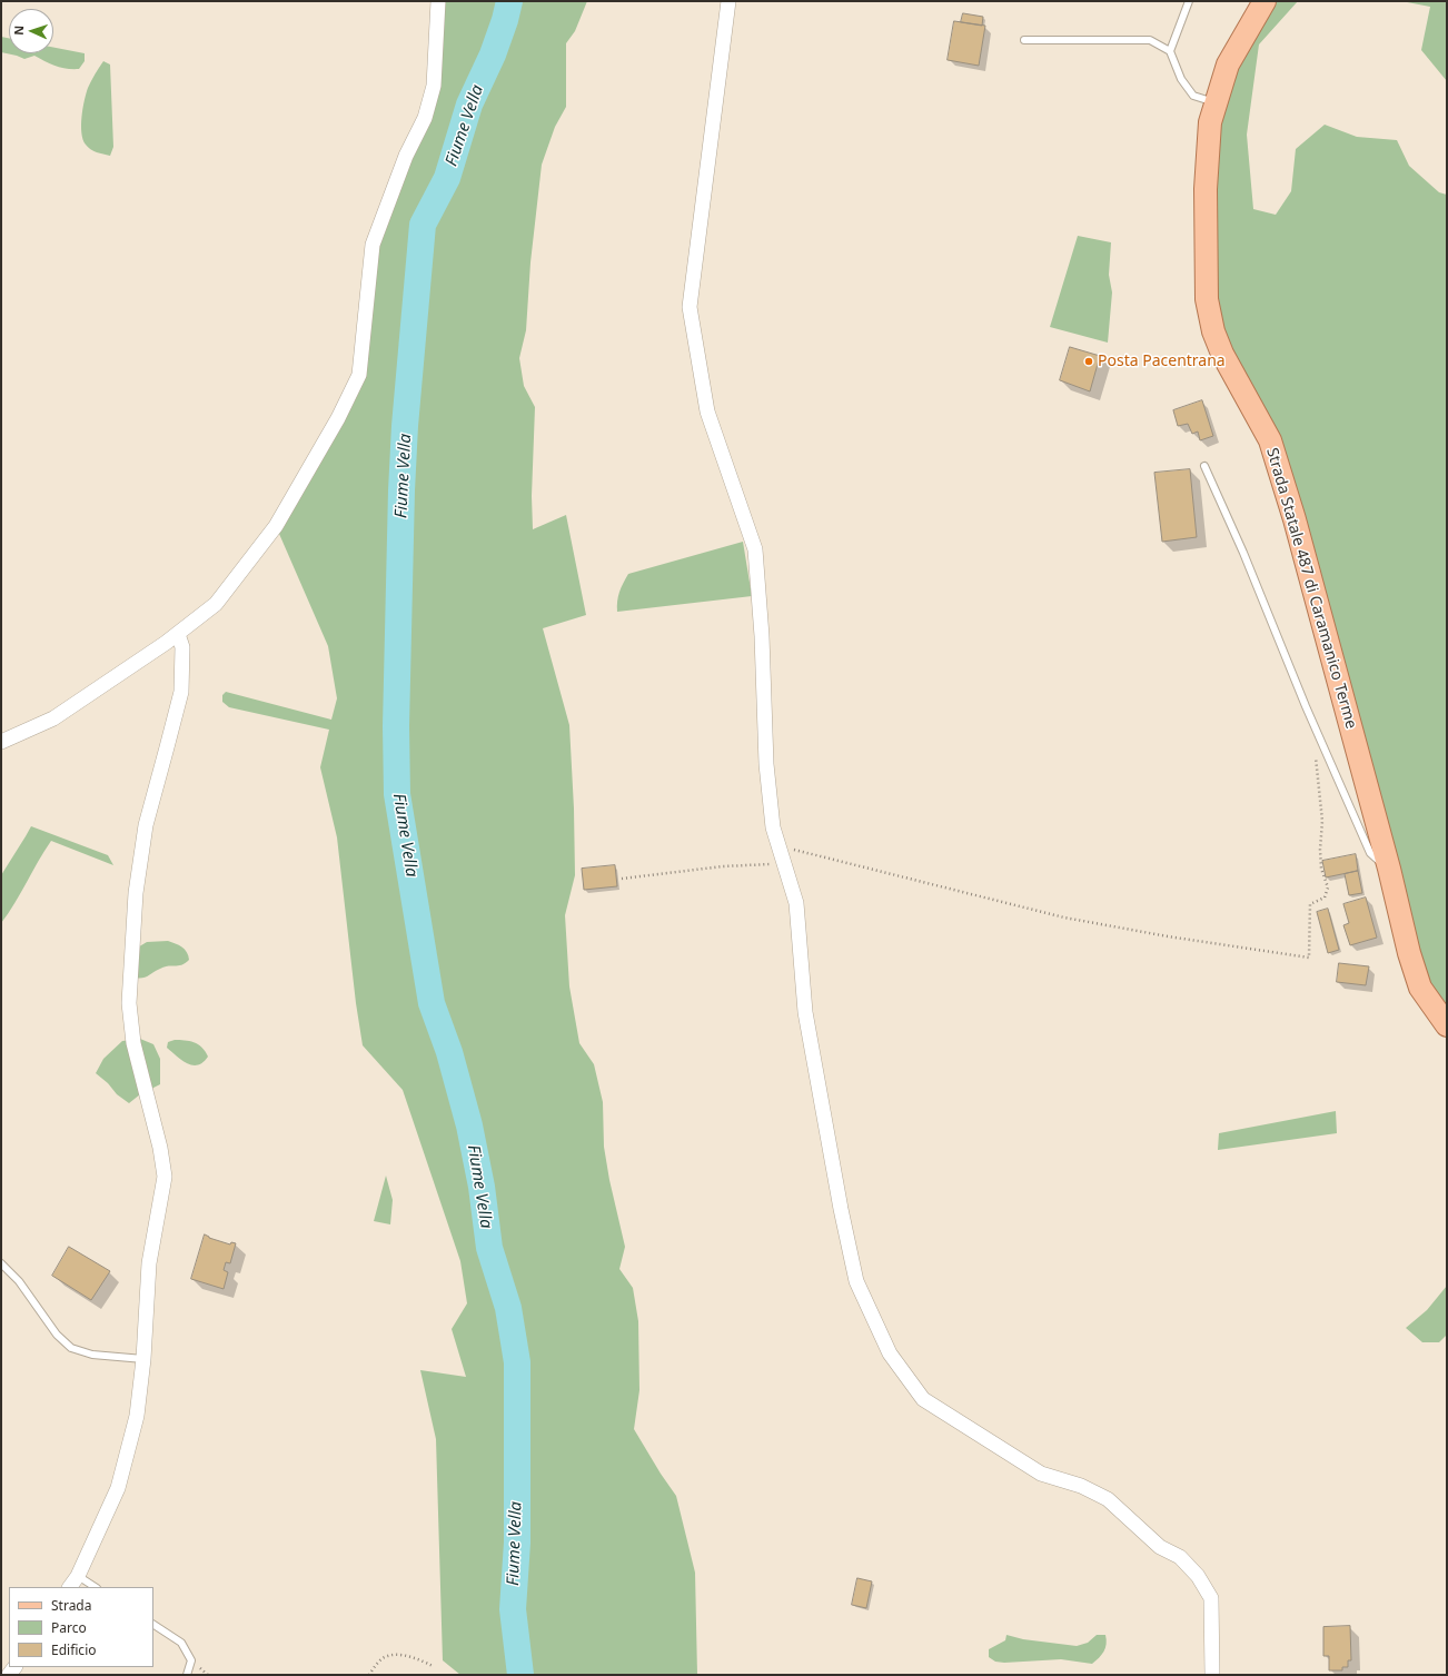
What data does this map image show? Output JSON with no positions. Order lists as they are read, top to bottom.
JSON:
{
  "streets": {
    "main road": ["Strada Statale 487 di Caramanico Terme"]
  },
  "water": ["Fiume Vella"],
  "places": ["Posta Pacentrana"],
  "legend": ["Strada", "Parco", "Edificio"],
  "north": "left"
}
